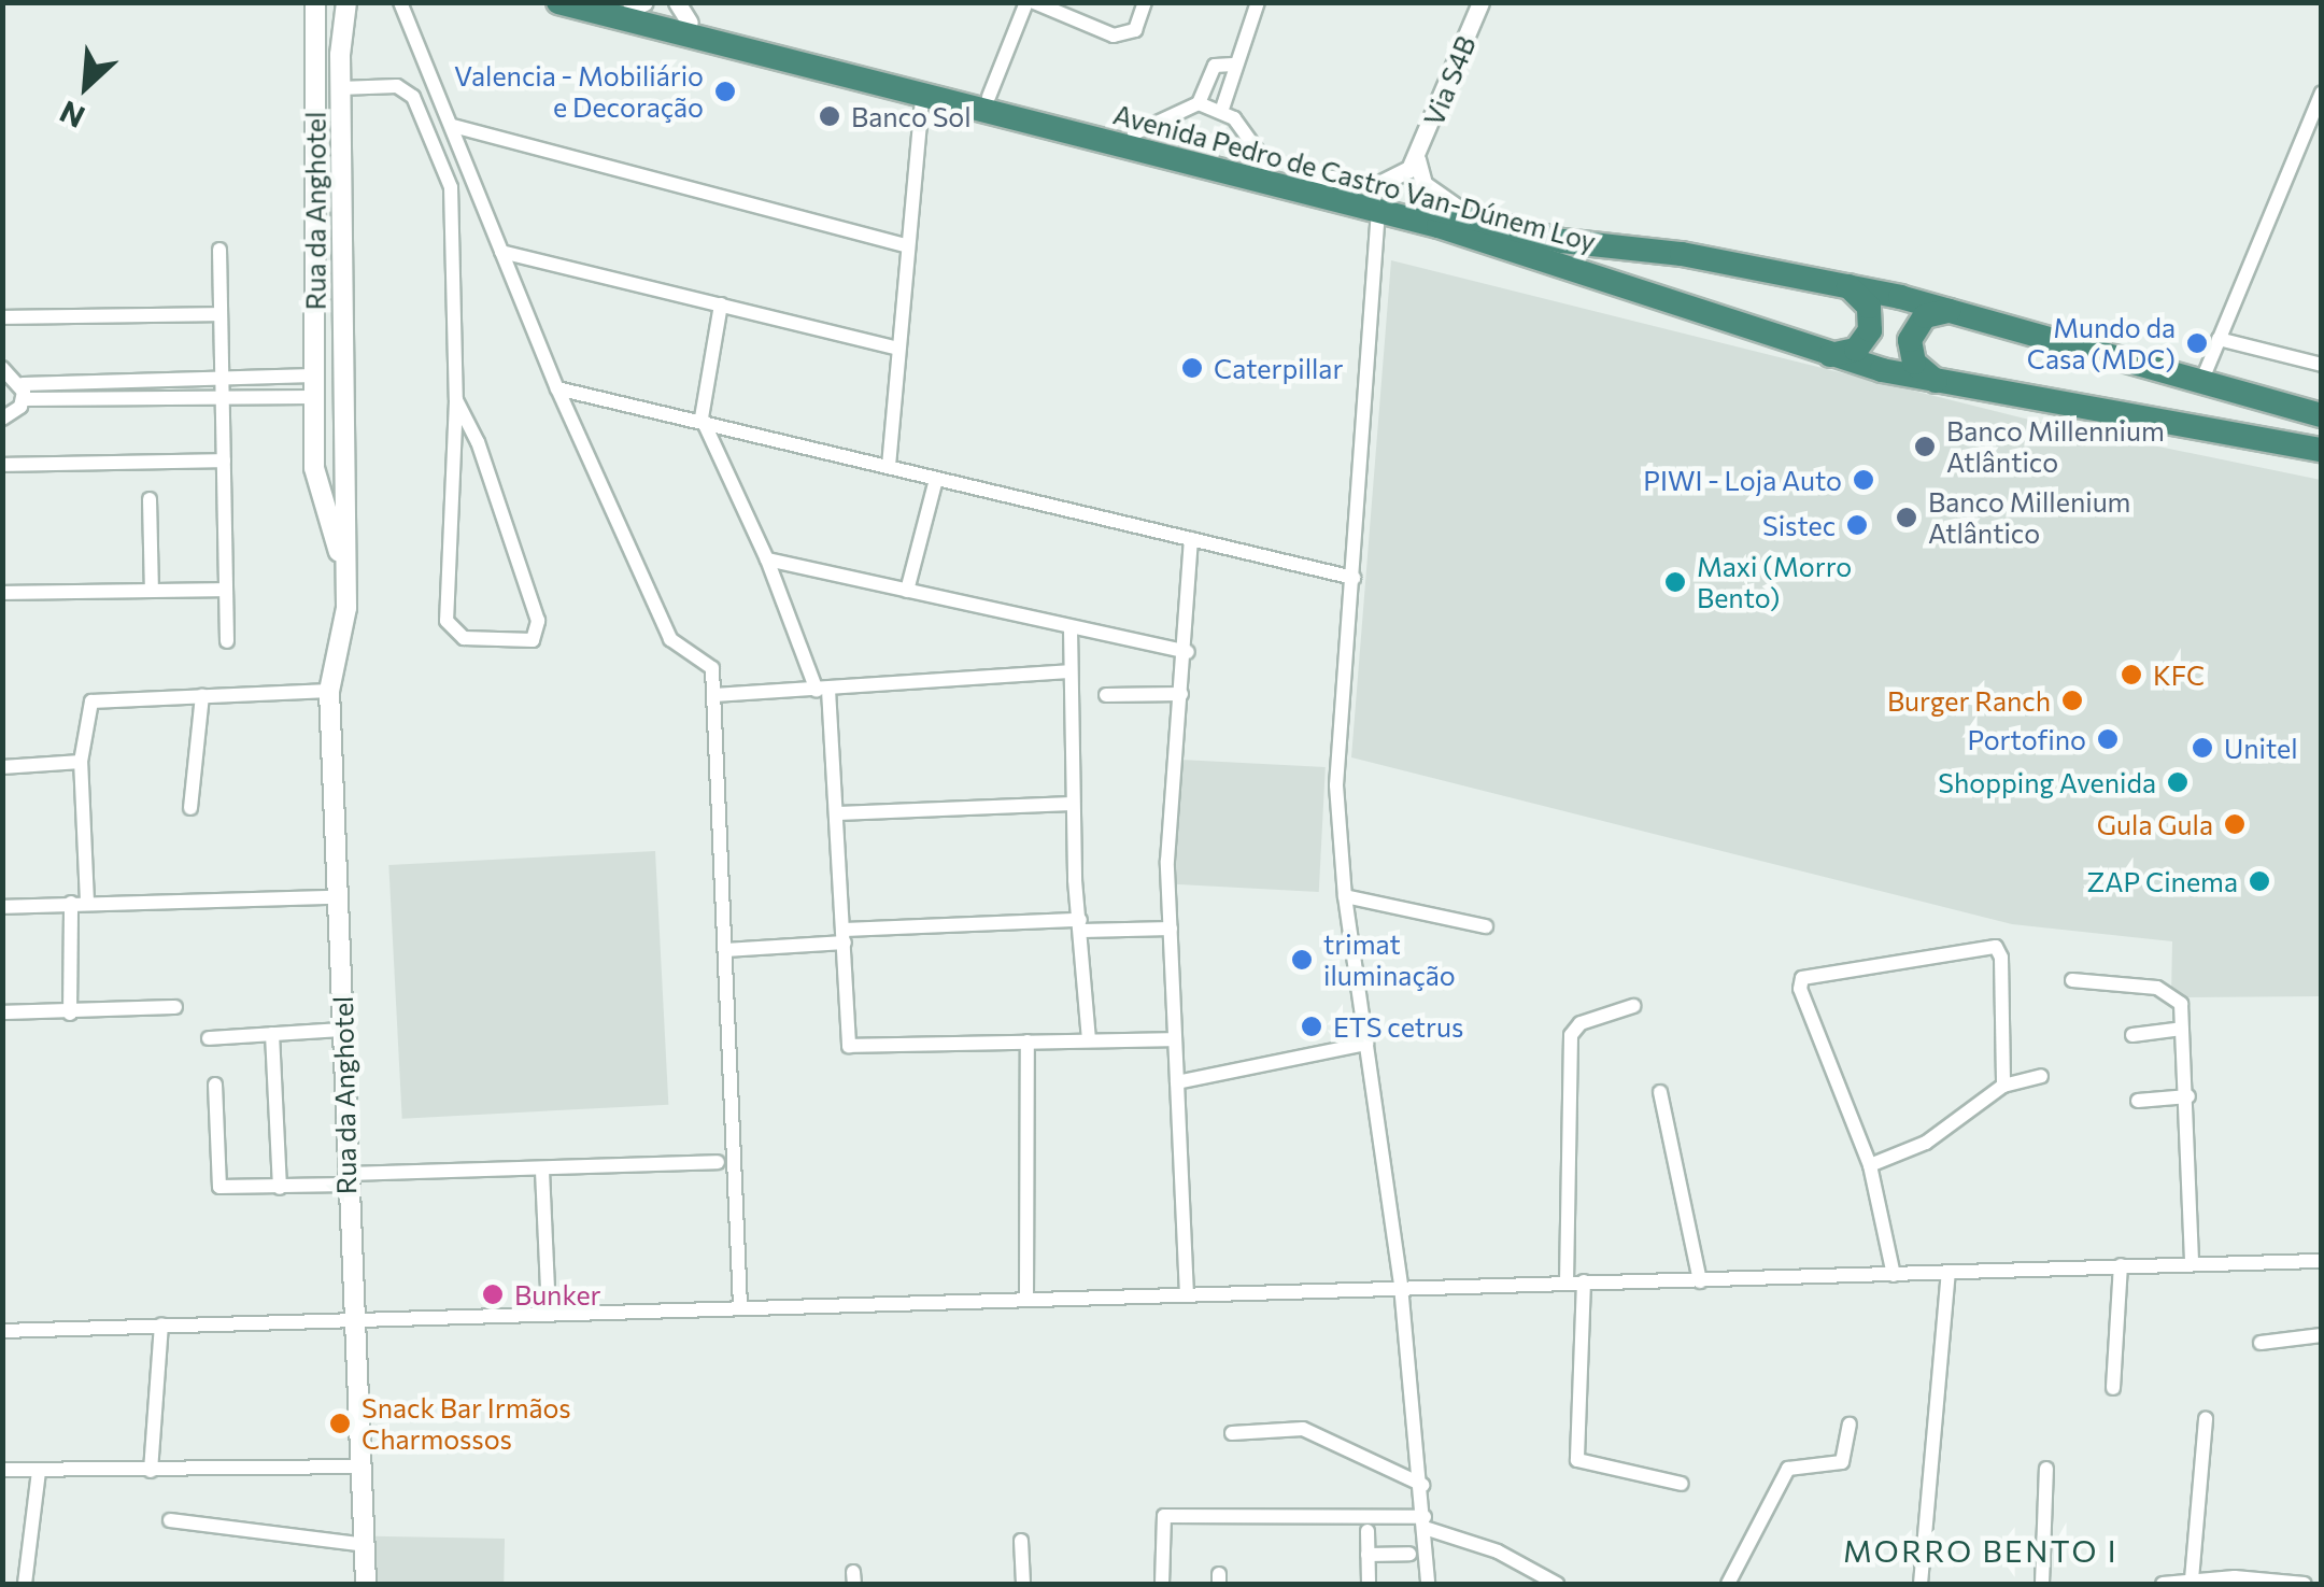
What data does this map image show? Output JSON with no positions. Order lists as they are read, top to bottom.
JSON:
{
  "streets": {
    "highway": ["Avenida Pedro de Castro Van-Dúnem Loy"],
    "main road": ["Rua da Anghotel"],
    "street": ["Via S4B"]
  },
  "districts": ["MORRO BENTO I"],
  "places": [
    "Valencia - Mobiliário e Decoração",
    "Banco Sol",
    "Mundo da Casa (MDC)",
    "Caterpillar",
    "Banco Millennium Atlântico",
    "PIWI - Loja Auto",
    "Banco Millenium Atlântico",
    "Sistec",
    "Maxi (Morro Bento)",
    "KFC",
    "Burger Ranch",
    "Portofino",
    "Unitel",
    "Shopping Avenida",
    "Gula Gula",
    "ZAP Cinema",
    "trimat iluminação",
    "ETS cetrus",
    "Bunker",
    "Snack Bar Irmãos Charmossos"
  ],
  "north": "bottom left"
}
